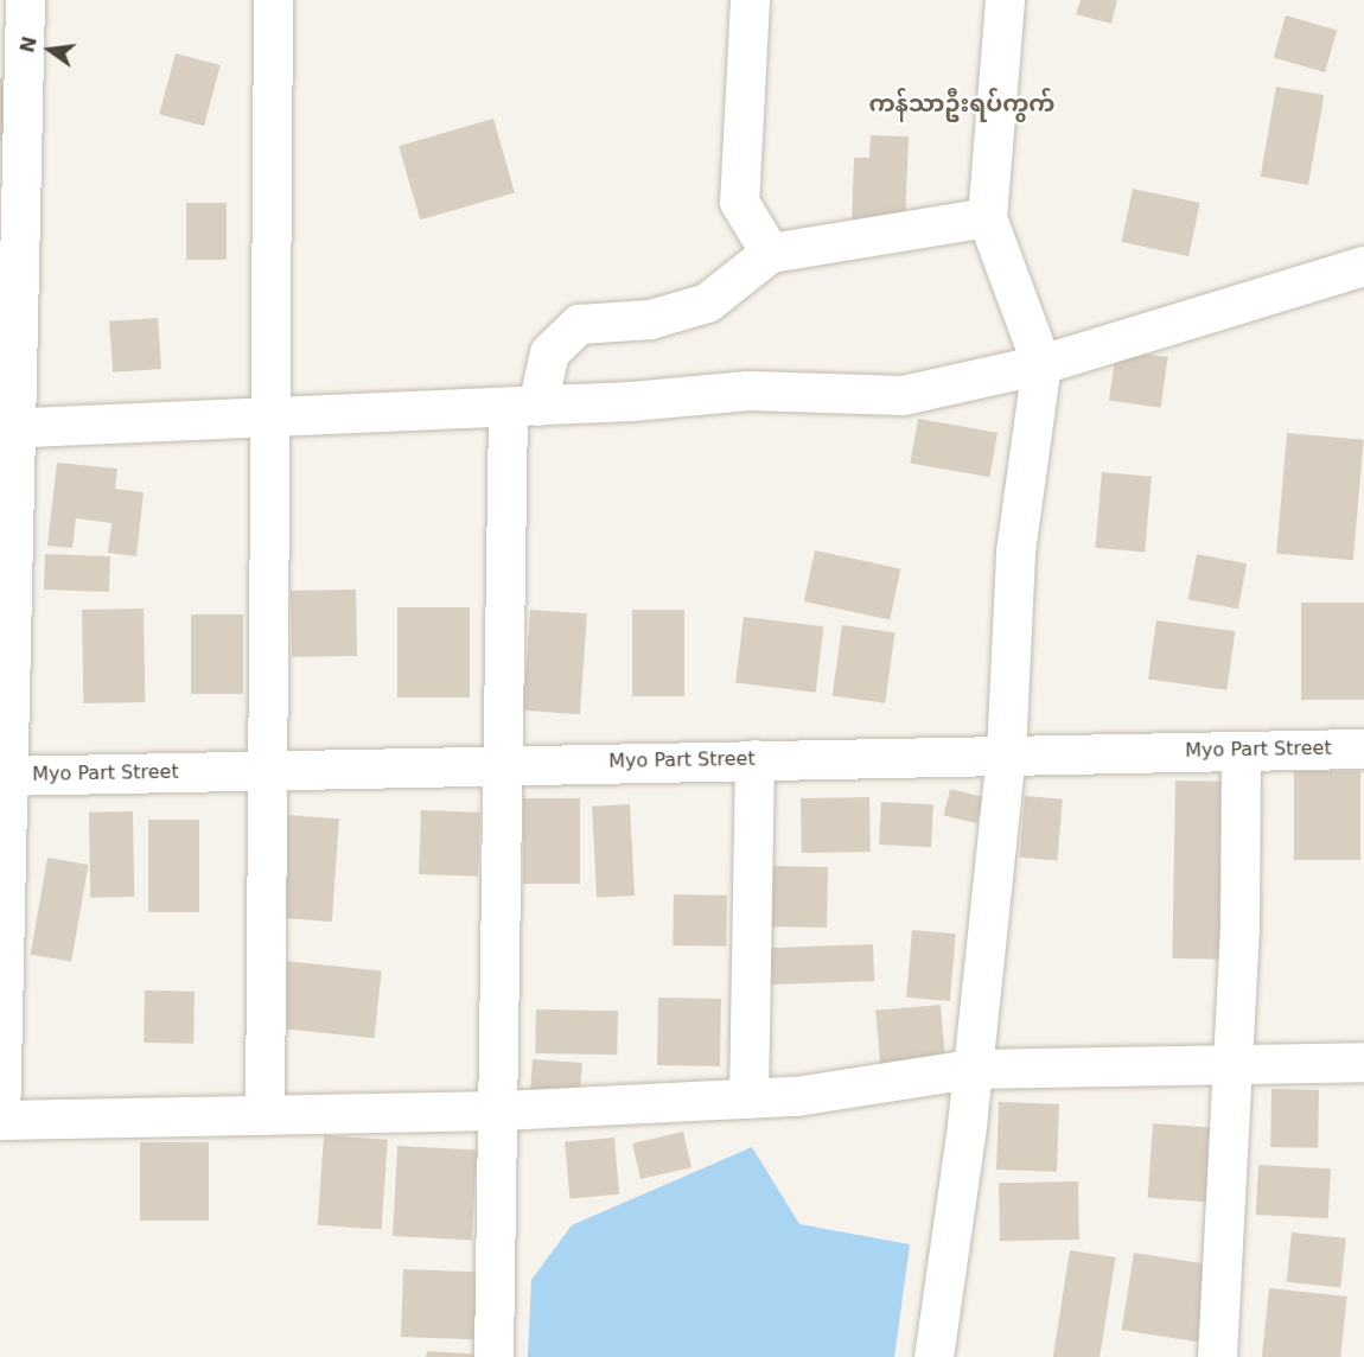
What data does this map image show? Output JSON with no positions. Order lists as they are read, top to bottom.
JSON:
{
  "streets": {
    "street": ["Myo Part Street"]
  },
  "districts": ["ကန်သာဦးရပ်ကွက်"],
  "north": "left"
}
